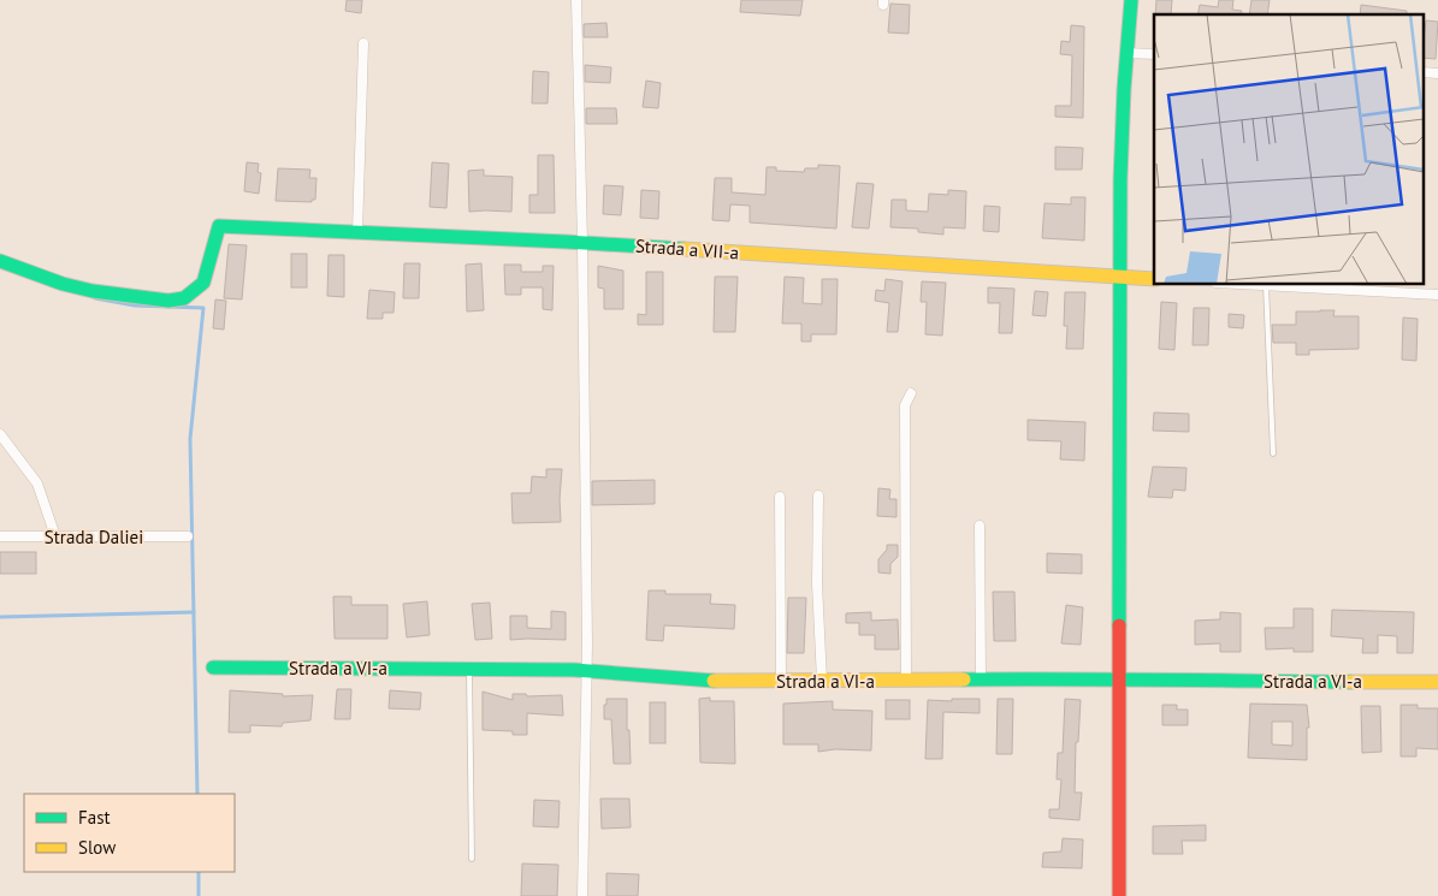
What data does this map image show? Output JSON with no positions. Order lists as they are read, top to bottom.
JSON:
{
  "streets": {
    "street": ["Strada a VII-a", "Strada Daliei", "Strada a VI-a"]
  },
  "legend": ["Fast", "Slow"]
}
